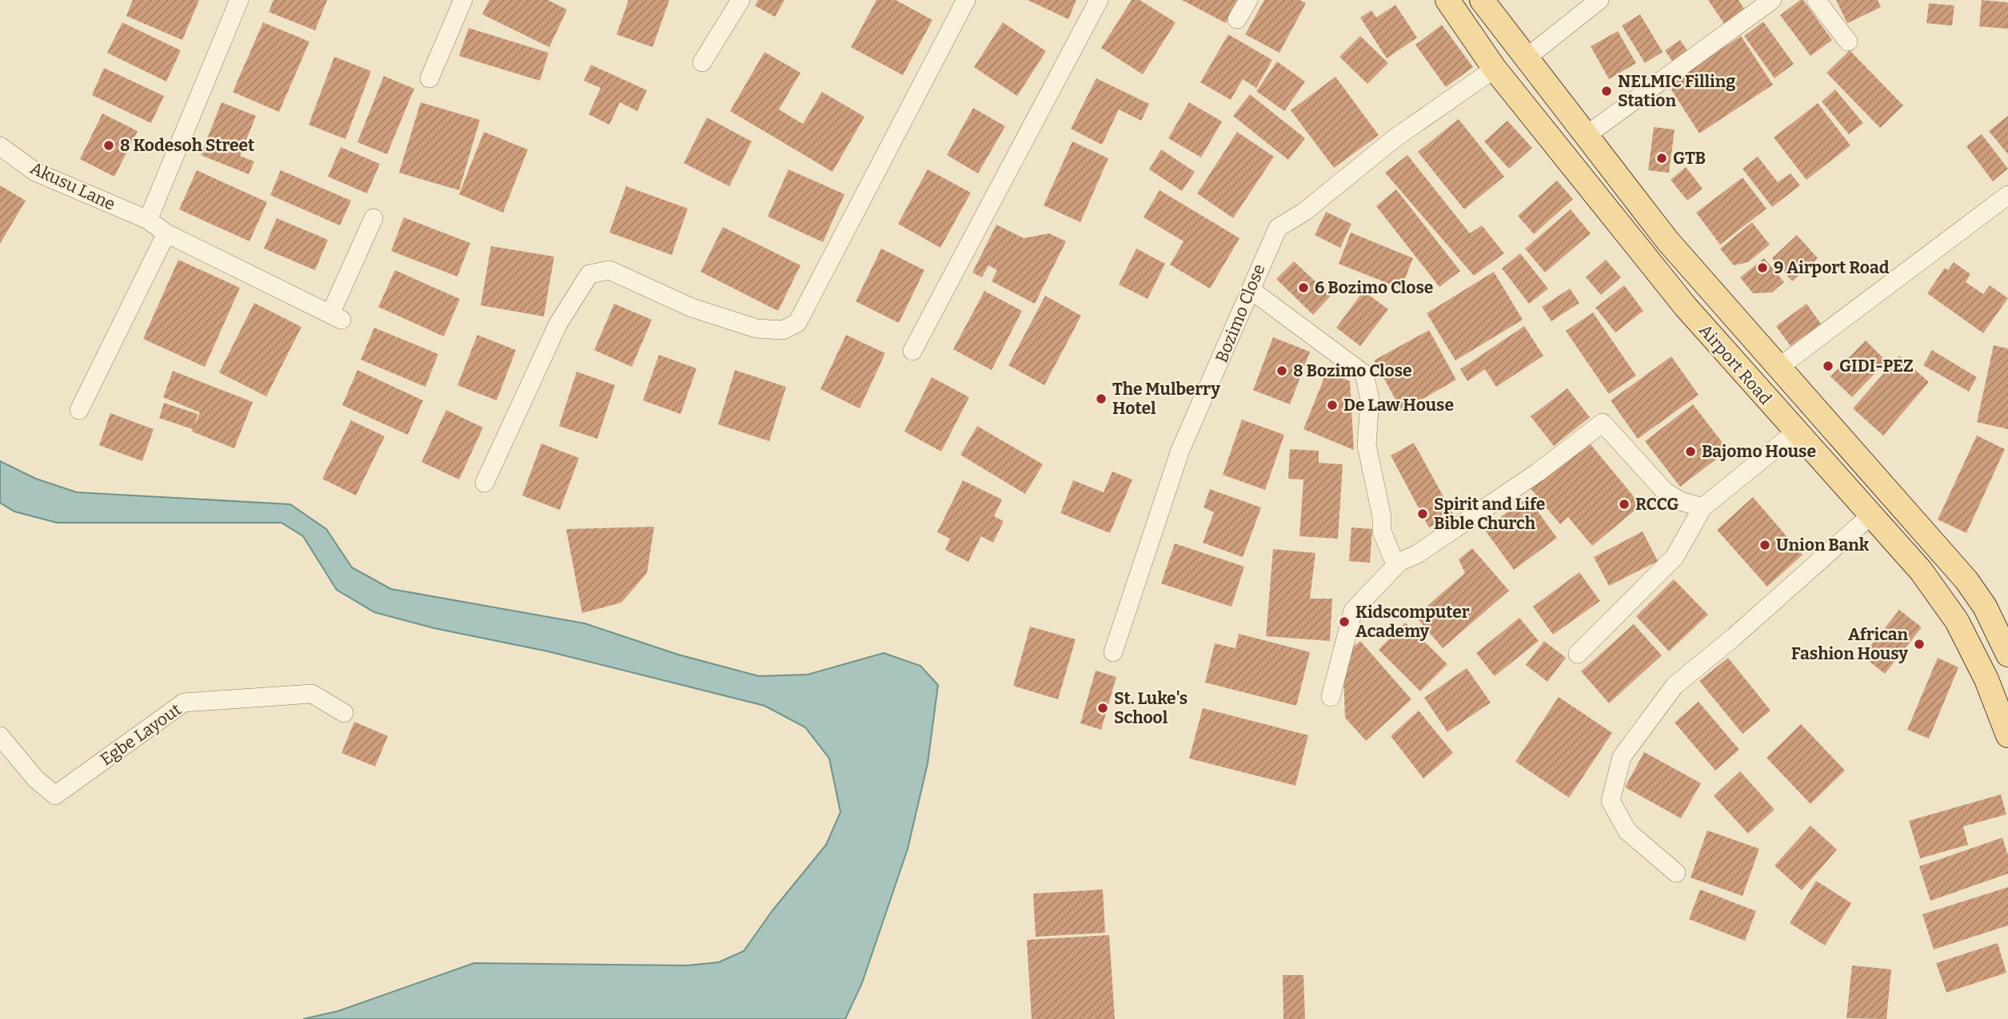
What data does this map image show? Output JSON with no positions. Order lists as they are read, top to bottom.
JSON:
{
  "streets": {
    "main road": ["Airport Road"],
    "street": ["Akusu Lane", "Bozimo Close", "Egbe Layout"]
  },
  "crossings": [
    ["Bozimo Close", "Airport Road"]
  ],
  "places": [
    "NELMIC Filling Station",
    "8 Kodesoh Street",
    "GTB",
    "9 Airport Road",
    "6 Bozimo Close",
    "GIDI-PEZ",
    "8 Bozimo Close",
    "The Mulberry Hotel",
    "De Law House",
    "Bajomo House",
    "RCCG",
    "Spirit and Life Bible Church",
    "Union Bank",
    "Kidscomputer Academy",
    "African Fashion Housy",
    "St. Luke's School"
  ]
}
